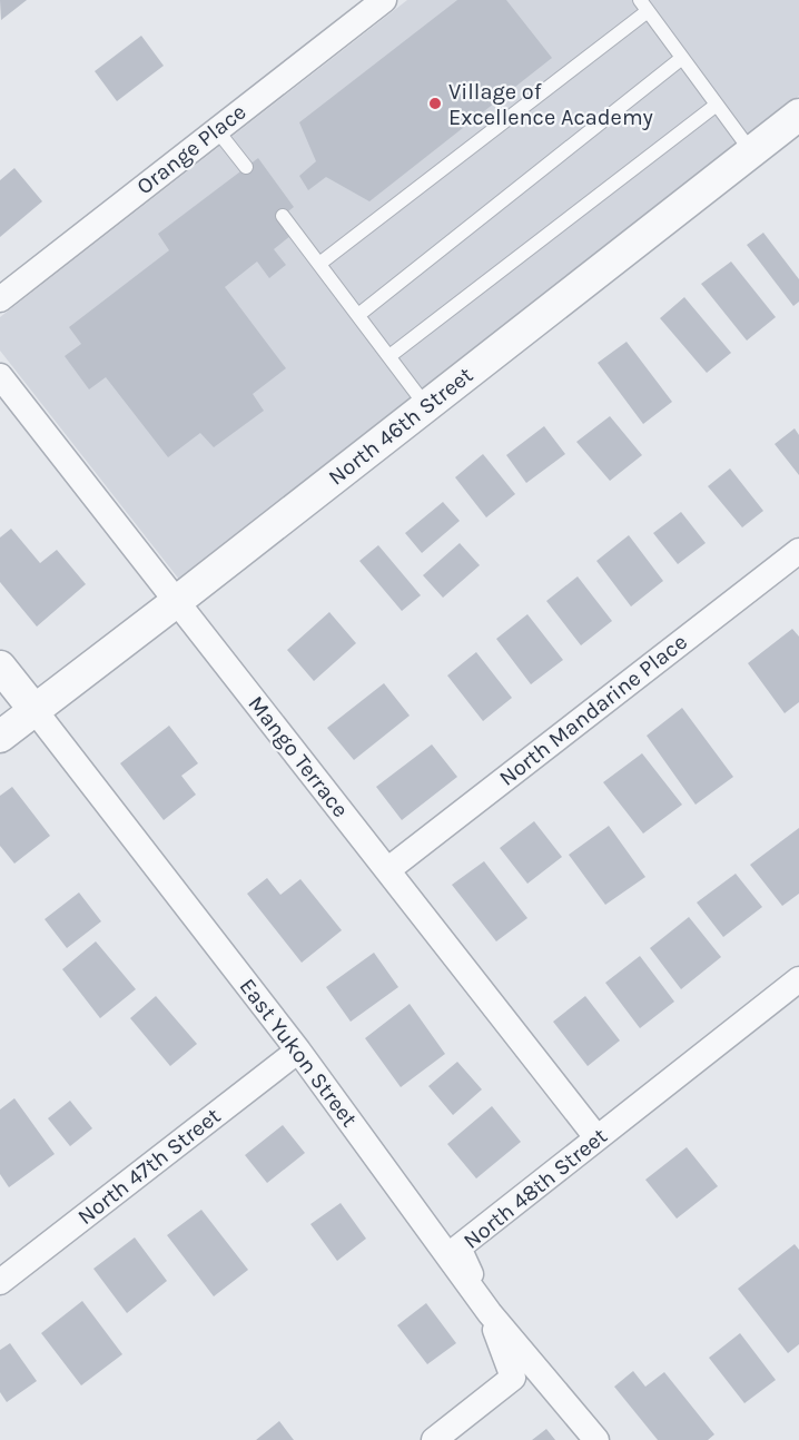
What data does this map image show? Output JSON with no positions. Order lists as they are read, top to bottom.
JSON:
{
  "streets": {
    "street": [
      "Orange Place",
      "North 46th Street",
      "North Mandarine Place",
      "Mango Terrace",
      "East Yukon Street",
      "North 47th Street",
      "North 48th Street"
    ]
  },
  "crossings": [
    ["North 46th Street", "Mango Terrace"],
    ["North 46th Street", "East Yukon Street"],
    ["North Mandarine Place", "Mango Terrace"],
    ["Mango Terrace", "North 48th Street"],
    ["East Yukon Street", "North 47th Street"],
    ["East Yukon Street", "North 48th Street"]
  ],
  "places": ["Village of Excellence Academy"]
}
